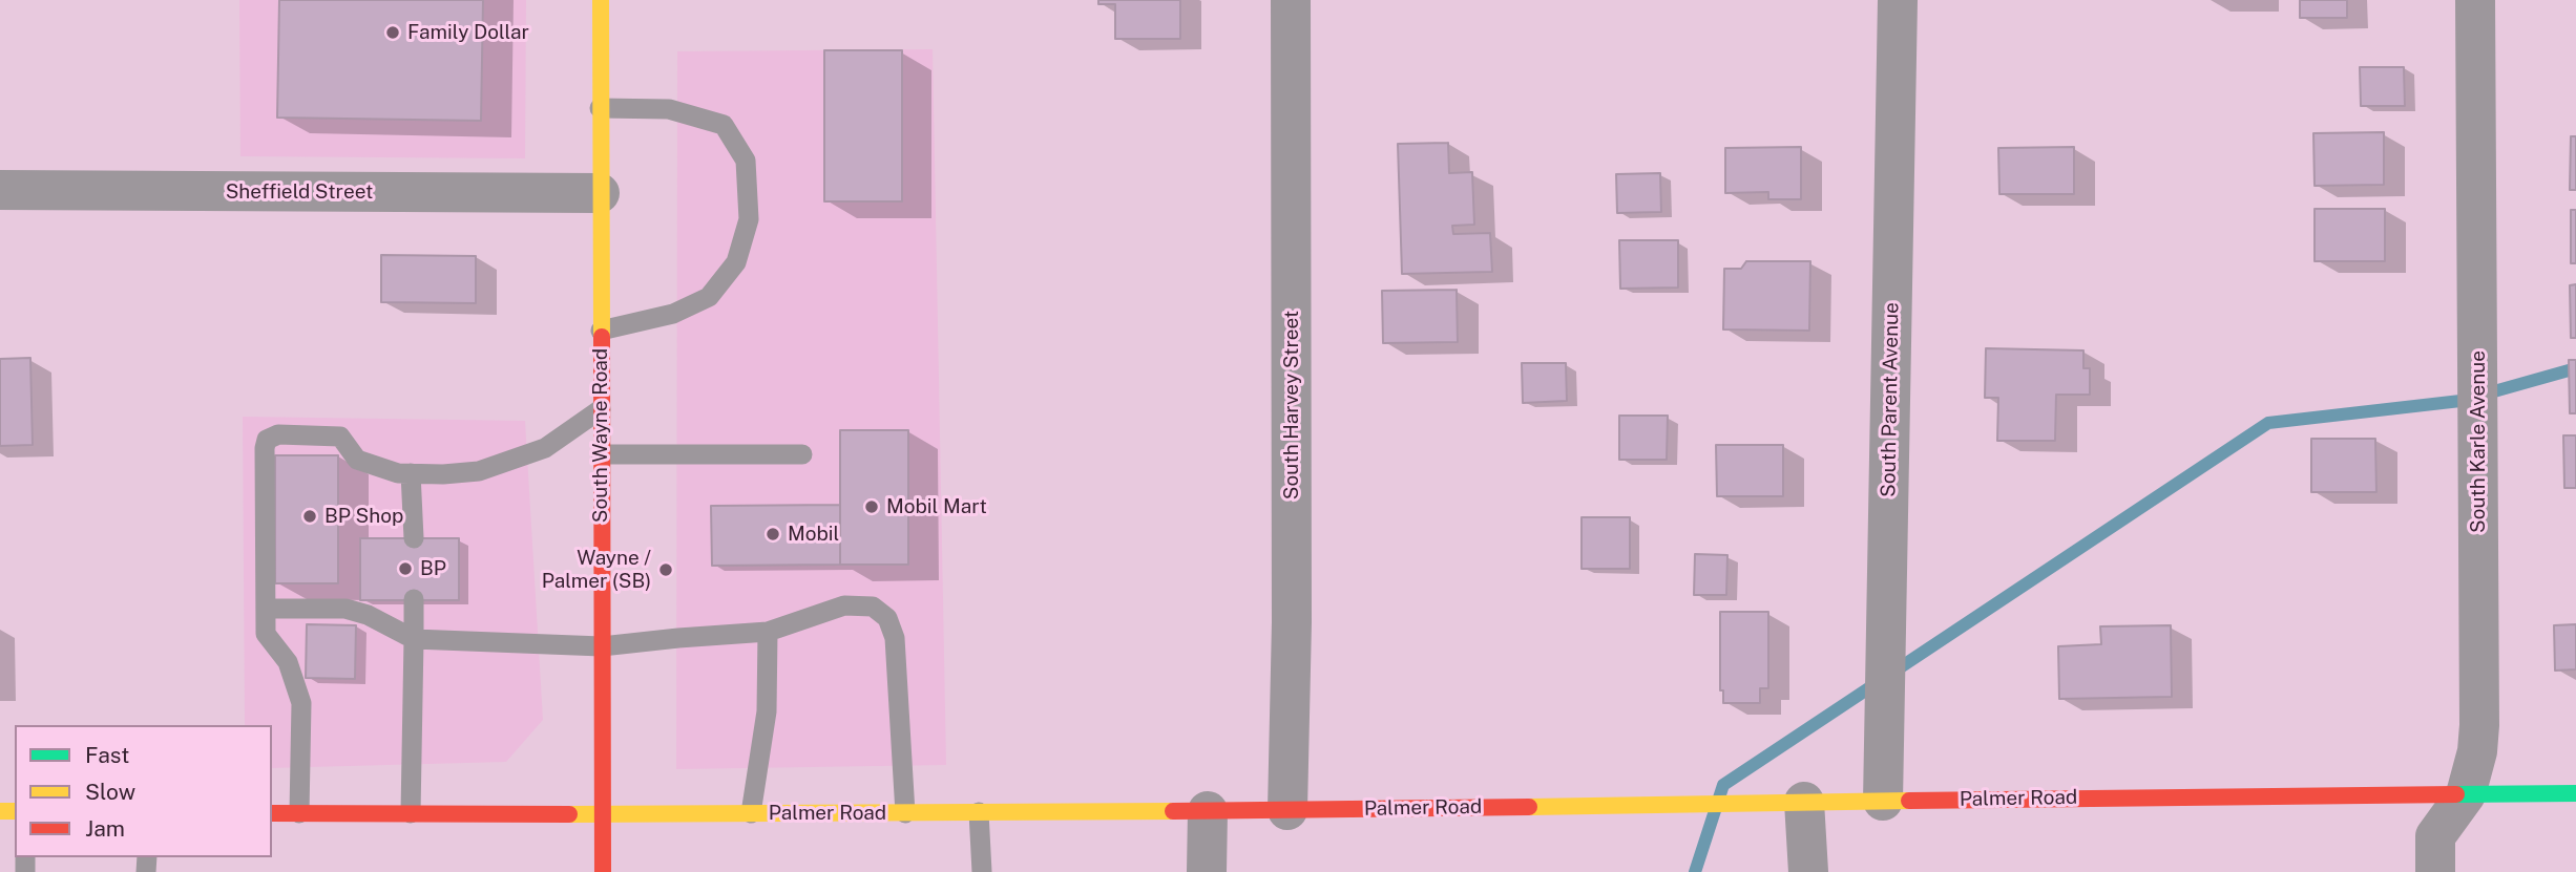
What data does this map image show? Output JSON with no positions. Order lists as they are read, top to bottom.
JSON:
{
  "streets": {
    "street": [
      "Sheffield Street",
      "South Parent Avenue",
      "South Harvey Street",
      "South Wayne Road",
      "South Karle Avenue",
      "Palmer Road"
    ]
  },
  "crossings": [
    ["Sheffield Street", "South Wayne Road"],
    ["South Parent Avenue", "Palmer Road"],
    ["South Harvey Street", "Palmer Road"],
    ["South Wayne Road", "Palmer Road"],
    ["South Karle Avenue", "Palmer Road"]
  ],
  "places": [
    "Family Dollar",
    "Mobil Mart",
    "BP Shop",
    "Mobil",
    "BP",
    "Wayne / Palmer (SB)"
  ],
  "legend": ["Fast", "Slow", "Jam"]
}
